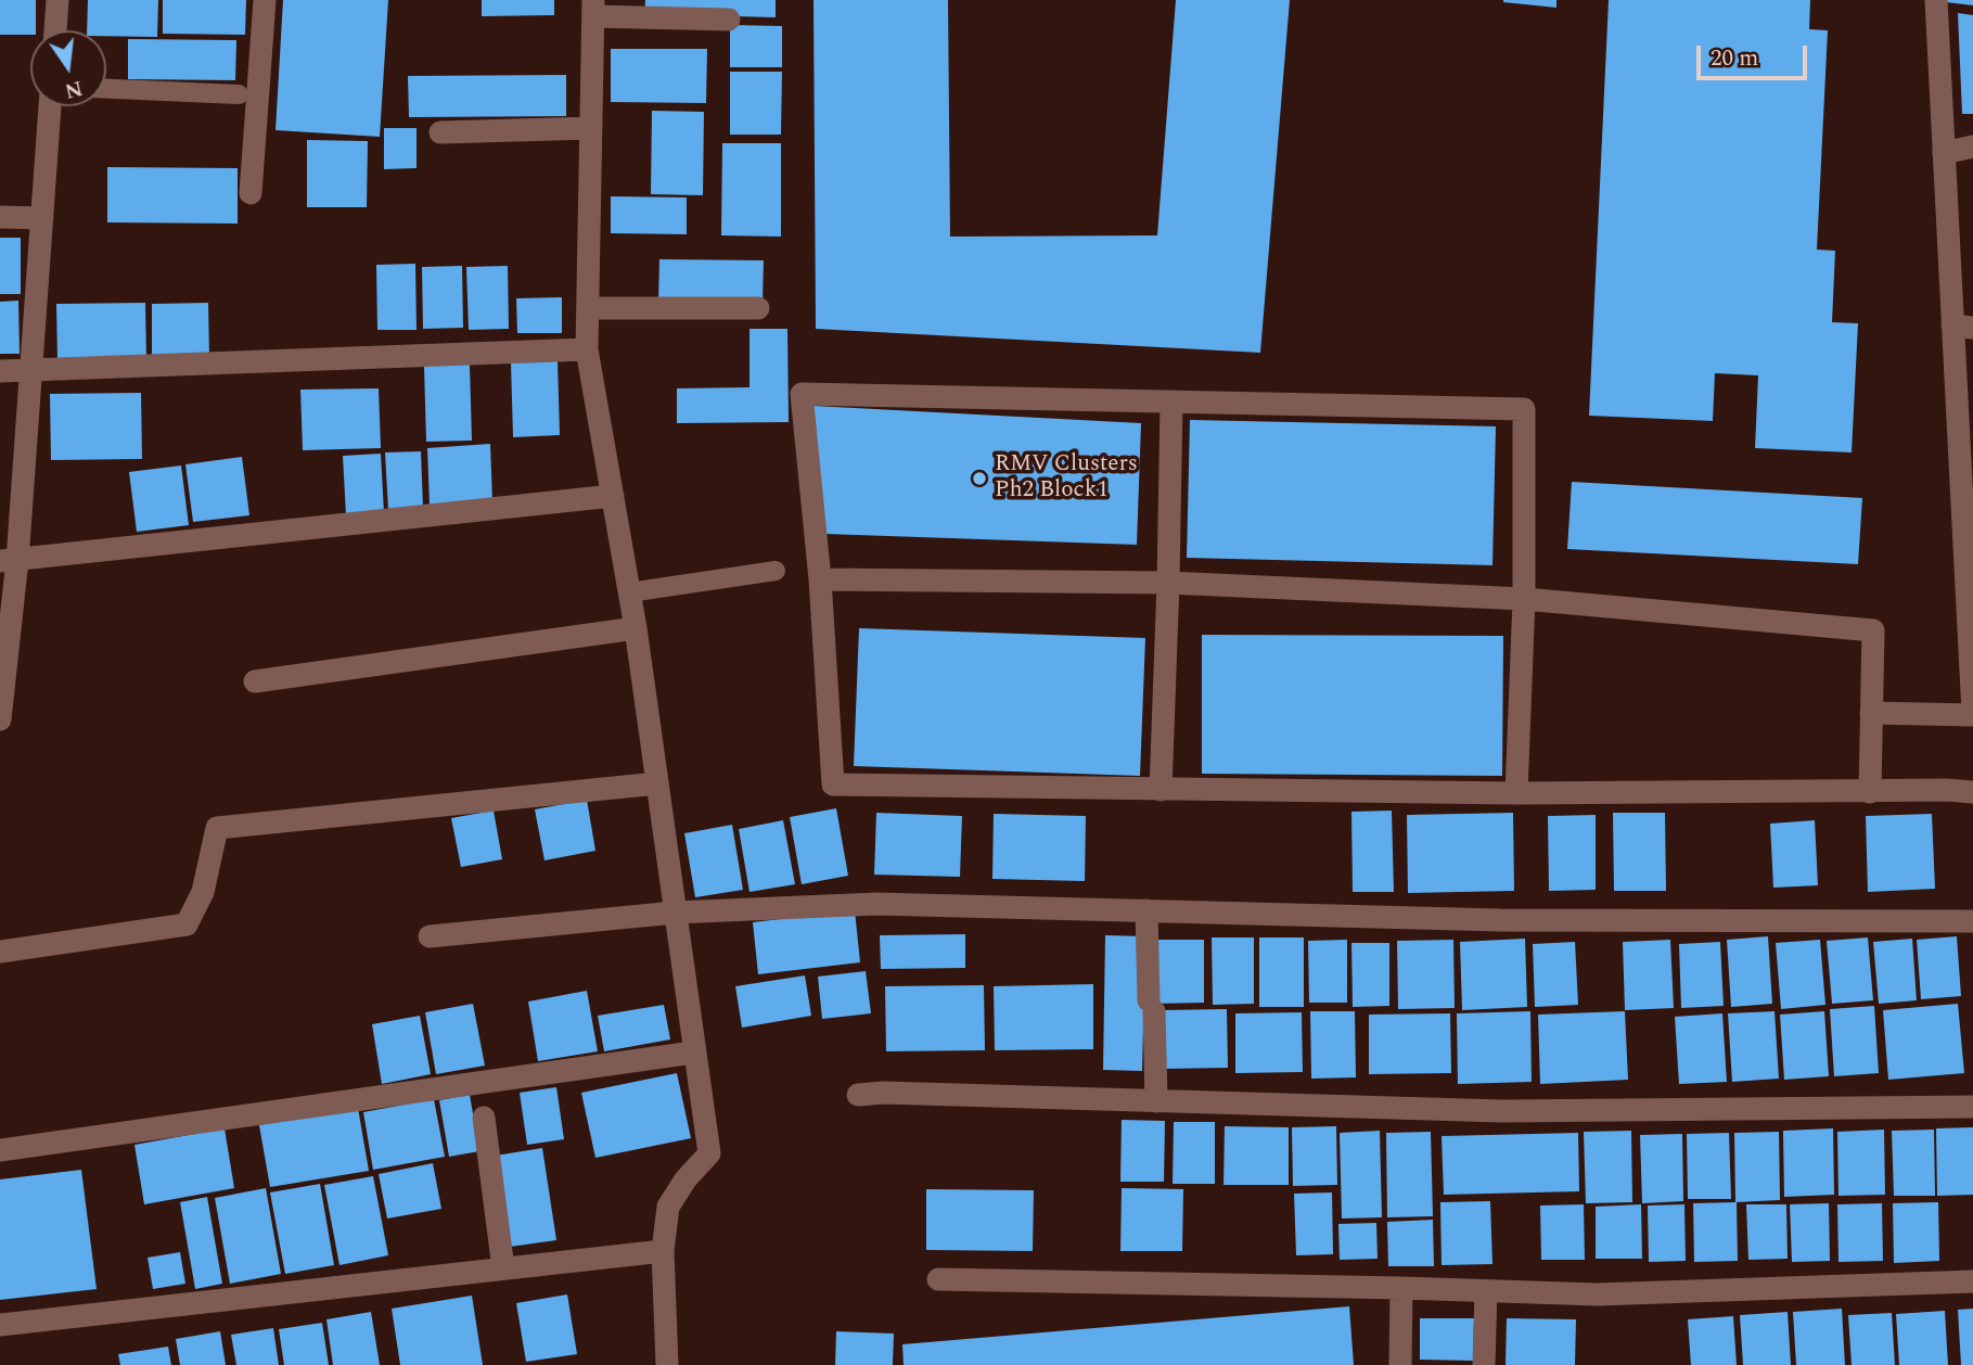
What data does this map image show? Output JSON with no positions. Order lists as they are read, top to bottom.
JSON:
{
  "places": ["RMV Clusters Ph2 Block1"],
  "scale_bar": "20 m",
  "north": "bottom"
}
